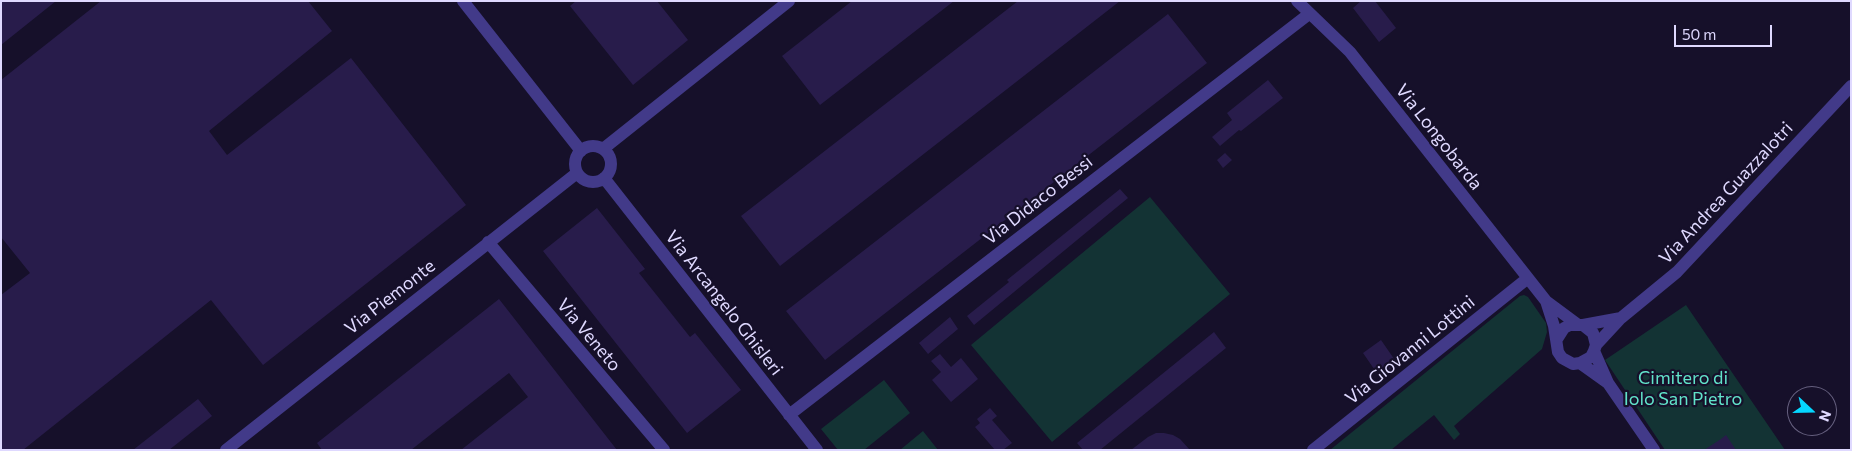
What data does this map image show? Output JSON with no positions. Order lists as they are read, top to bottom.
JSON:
{
  "streets": {
    "street": [
      "Via Longobarda",
      "Via Andrea Guazzalotri",
      "Via Didaco Bessi",
      "Via Piemonte",
      "Via Arcangelo Ghisleri",
      "Via Veneto",
      "Via Giovanni Lottini"
    ]
  },
  "crossings": [
    ["Via Longobarda", "Via Andrea Guazzalotri"],
    ["Via Longobarda", "Via Didaco Bessi"],
    ["Via Longobarda", "Via Giovanni Lottini"],
    ["Via Didaco Bessi", "Via Arcangelo Ghisleri"],
    ["Via Piemonte", "Via Arcangelo Ghisleri"],
    ["Via Piemonte", "Via Veneto"]
  ],
  "parks": ["Cimitero di Iolo San Pietro"],
  "scale_bar": "50 m",
  "north": "right"
}
